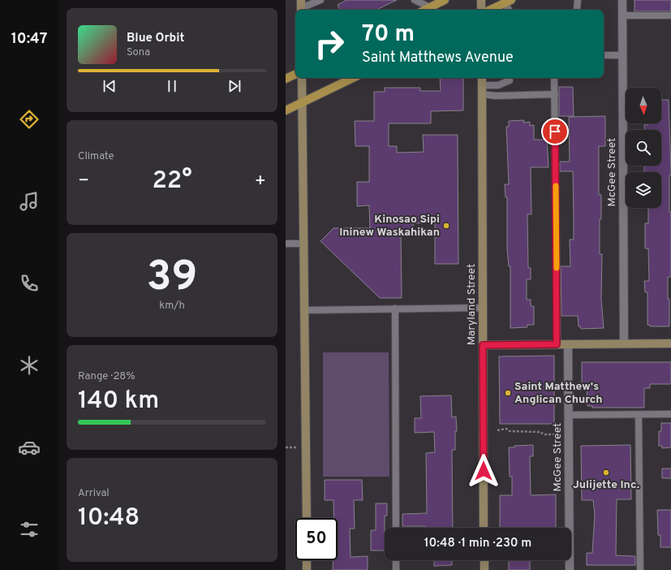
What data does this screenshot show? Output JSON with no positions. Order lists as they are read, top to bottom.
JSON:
{
  "streets": {
    "main road": ["Maryland Street"],
    "street": ["McGee Street"]
  },
  "places": ["Kinosao Sipi Ininew Waskahikan", "Saint Matthew's Anglican Church", "Julijette Inc."],
  "north": "bottom",
  "page": {
    "tabs": "10:47",
    "turn": ["70 m", "Saint Matthews Avenue"],
    "song": ["Blue Orbit", "Sona"],
    "tile": [
      "Climate",
      ["39", "km/h"],
      ["Range · 28%", "140 km"],
      ["Arrival", "10:48"]
    ],
    "heat": ["−", "22°", "+"],
    "limit": "50",
    "trip": "10:48 · 1 min · 230 m"
  }
}
